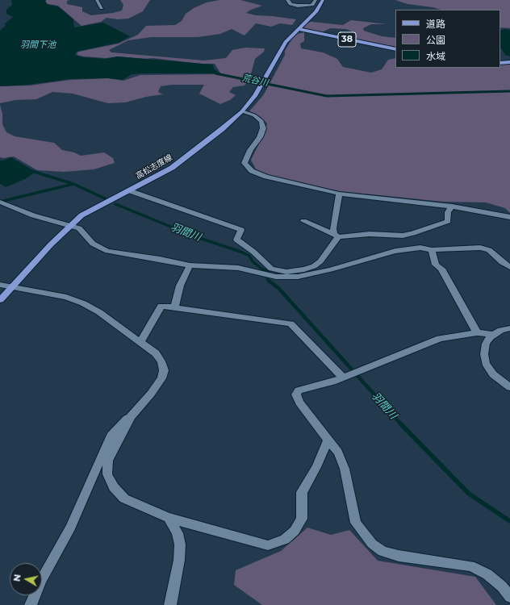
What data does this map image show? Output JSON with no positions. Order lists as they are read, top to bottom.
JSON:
{
  "streets": {
    "main road": ["38", "高松志度線"]
  },
  "crossings": [
    ["38", "高松志度線"]
  ],
  "water": ["羽間下池", "荒谷川", "羽間川"],
  "legend": ["道路", "公園", "水域"],
  "north": "left"
}
